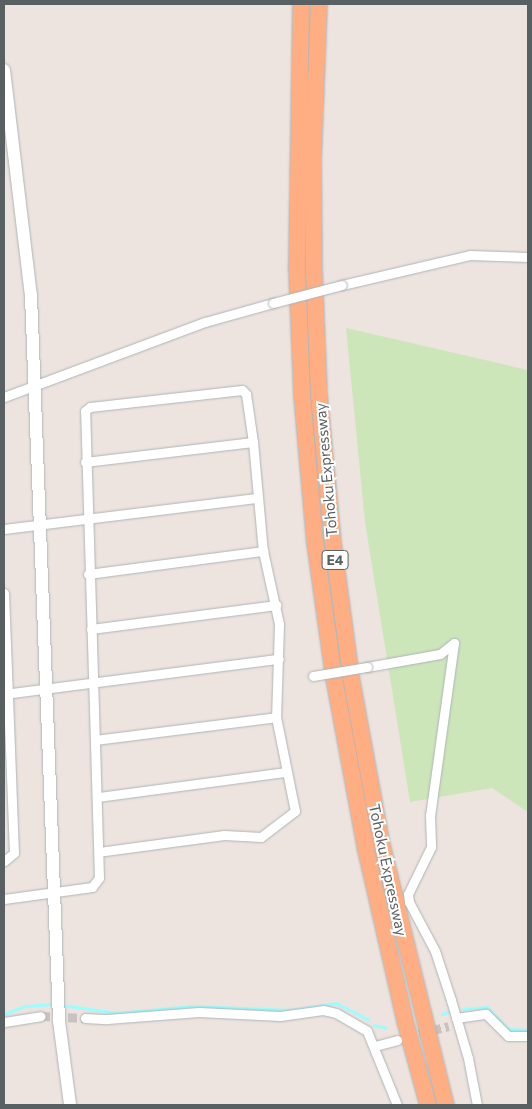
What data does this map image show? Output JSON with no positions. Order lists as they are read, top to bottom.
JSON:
{
  "streets": {
    "highway": ["Tohoku Expressway", "E4"]
  }
}
